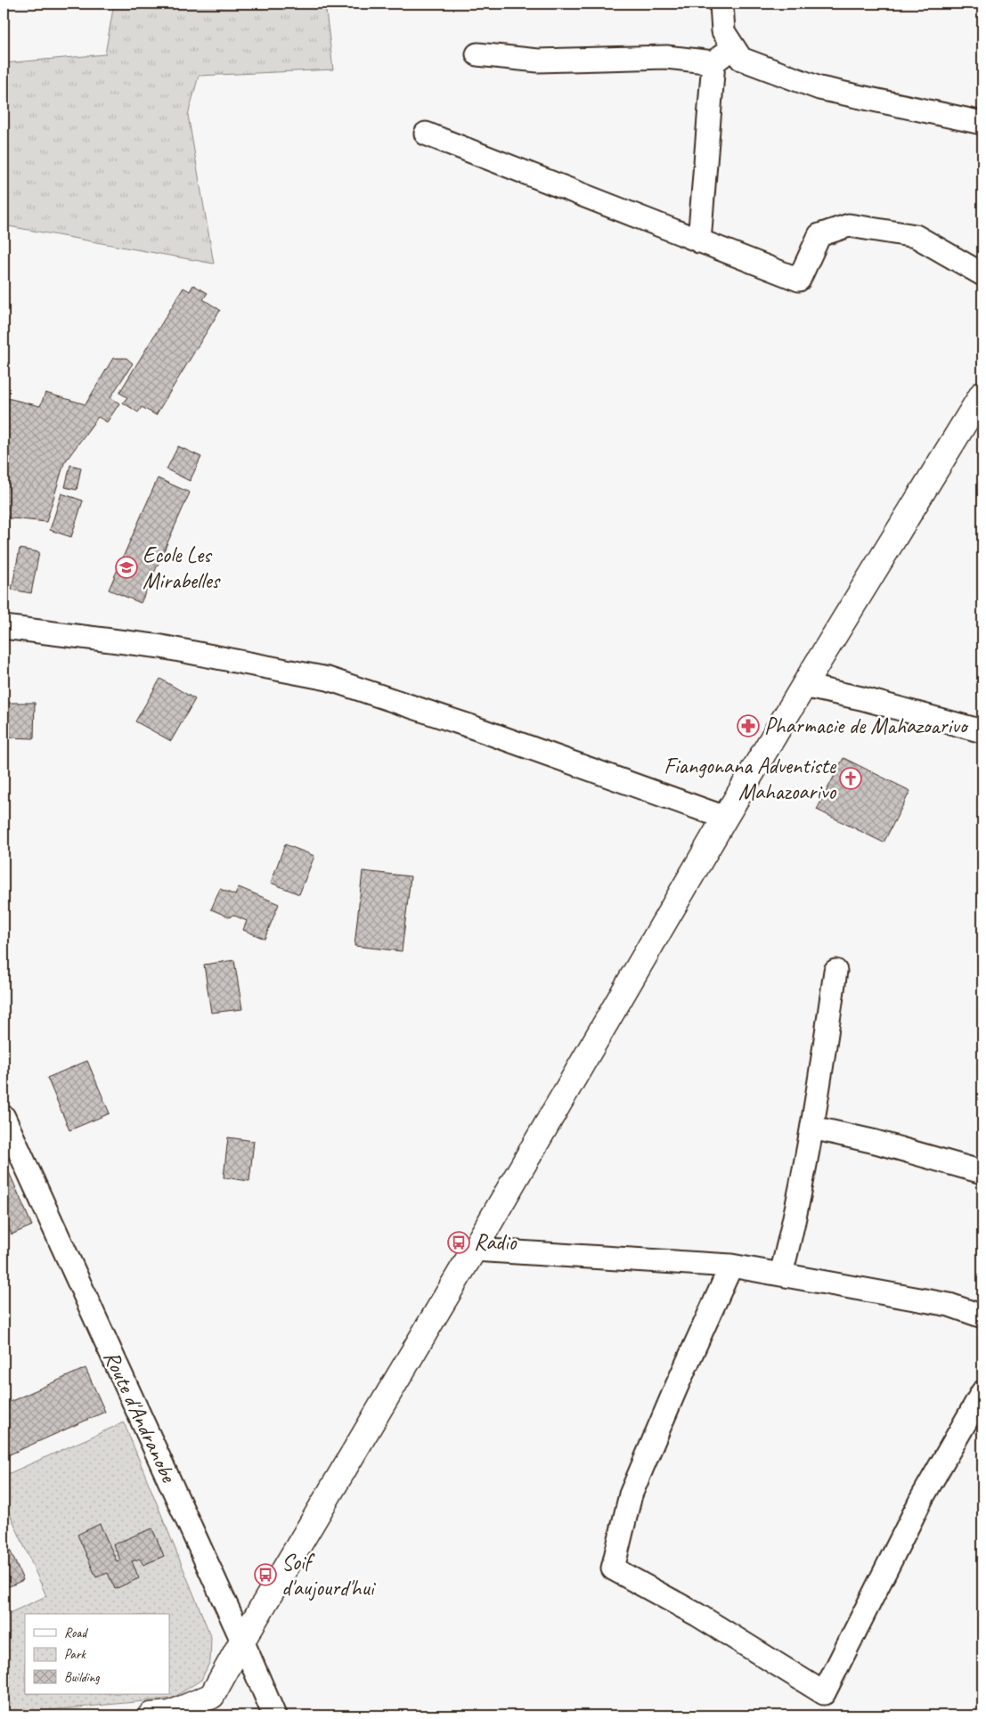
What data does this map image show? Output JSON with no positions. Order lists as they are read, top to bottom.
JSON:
{
  "streets": {
    "street": ["Route d'Andranobe"]
  },
  "places": {
    "school or university": ["Ecole Les Mirabelles"],
    "pharmacy": ["Pharmacie de Mahazoarivo"],
    "church": ["Fiangonana Adventiste Mahazoarivo"],
    "bus stop": ["Radio", "Soif d'aujourd'hui"]
  },
  "legend": ["Road", "Park", "Building"]
}
